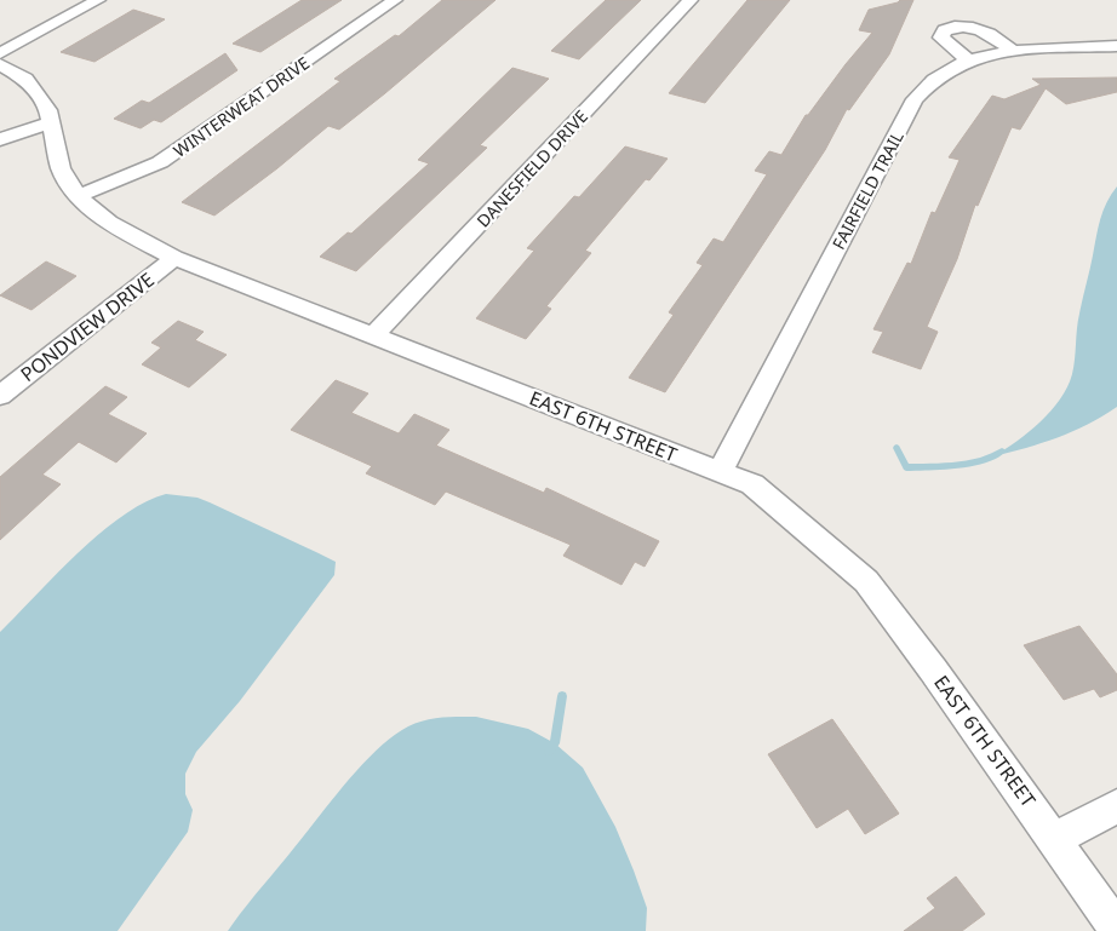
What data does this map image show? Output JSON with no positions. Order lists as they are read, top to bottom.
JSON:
{
  "streets": {
    "street": [
      "WINTERWEAT DRIVE",
      "DANESFIELD DRIVE",
      "FAIRFIELD TRAIL",
      "PONDVIEW DRIVE",
      "EAST 6TH STREET"
    ]
  },
  "crossings": [
    ["WINTERWEAT DRIVE", "EAST 6TH STREET"],
    ["DANESFIELD DRIVE", "EAST 6TH STREET"],
    ["FAIRFIELD TRAIL", "EAST 6TH STREET"],
    ["PONDVIEW DRIVE", "EAST 6TH STREET"]
  ]
}
